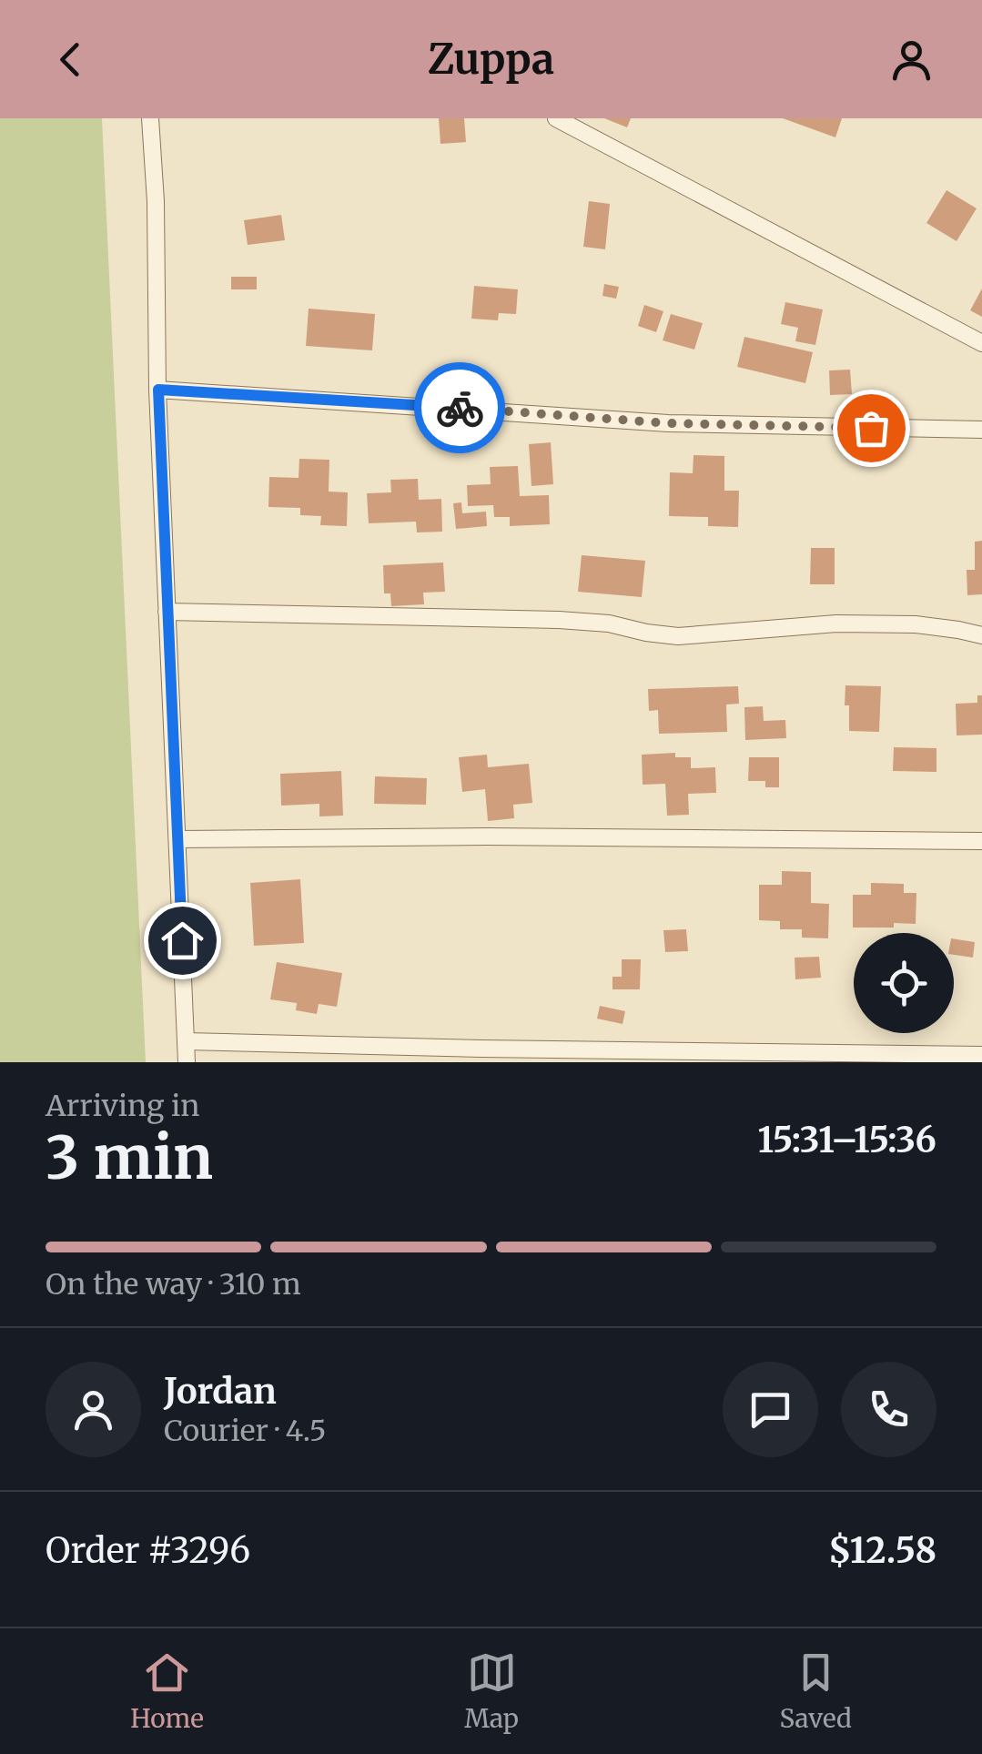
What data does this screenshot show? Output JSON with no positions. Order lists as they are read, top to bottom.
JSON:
{
  "page": {
    "header": "Zuppa",
    "heading": ["3 min", "Arriving in", "15:31–15:36"],
    "panel": [
      "Jordan",
      "Courier · 4.5",
      "Order #3296",
      "$12.58"
    ],
    "bar": "On the way · 310 m",
    "tabs": ["Home", "Map", "Saved"]
  }
}
